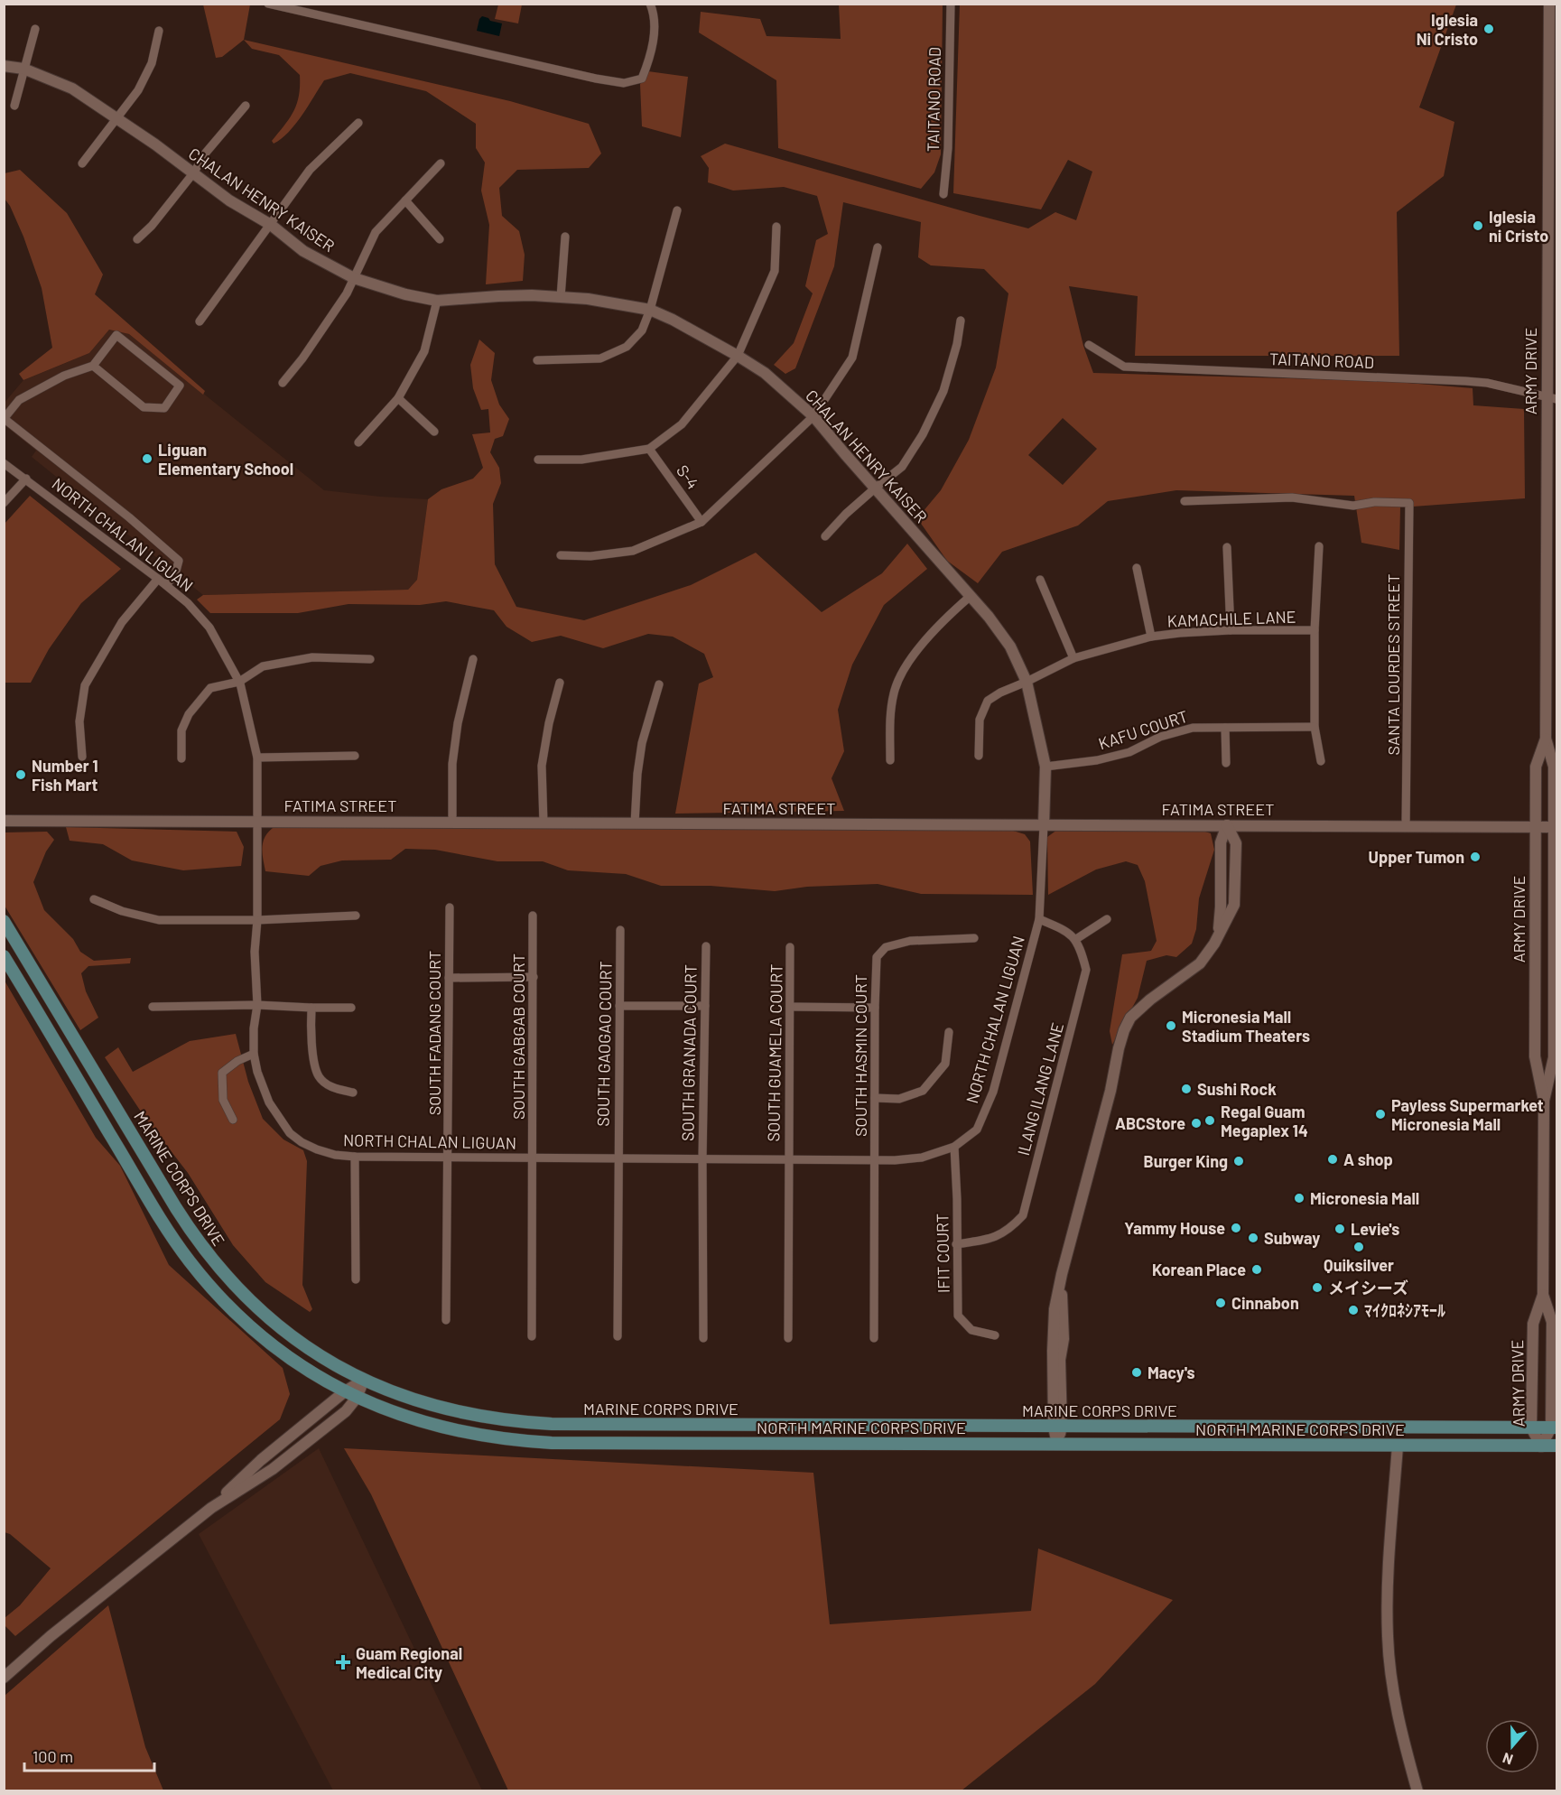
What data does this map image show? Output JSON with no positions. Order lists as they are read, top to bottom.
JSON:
{
  "streets": {
    "main road": [
      "CHALAN HENRY KAISER",
      "ARMY DRIVE",
      "FATIMA STREET",
      "MARINE CORPS DRIVE",
      "NORTH MARINE CORPS DRIVE"
    ],
    "street": [
      "TAITANO ROAD",
      "S-4",
      "NORTH CHALAN LIGUAN",
      "KAMACHILE LANE",
      "SANTA LOURDES STREET",
      "KAFU COURT",
      "SOUTH FADANG COURT",
      "SOUTH GABGAB COURT",
      "SOUTH GAOGAO COURT",
      "SOUTH GRANADA COURT",
      "SOUTH GUAMELA COURT",
      "SOUTH HASMIN COURT",
      "ILANG ILANG LANE",
      "IFIT COURT"
    ]
  },
  "crossings": [
    ["TAITANO ROAD", "ARMY DRIVE"],
    ["CHALAN HENRY KAISER", "NORTH CHALAN LIGUAN"],
    ["CHALAN HENRY KAISER", "KAMACHILE LANE"],
    ["CHALAN HENRY KAISER", "KAFU COURT"],
    ["CHALAN HENRY KAISER", "FATIMA STREET"],
    ["ARMY DRIVE", "FATIMA STREET"],
    ["ARMY DRIVE", "MARINE CORPS DRIVE"],
    ["ARMY DRIVE", "NORTH MARINE CORPS DRIVE"],
    ["NORTH CHALAN LIGUAN", "FATIMA STREET"],
    ["NORTH CHALAN LIGUAN", "SOUTH FADANG COURT"],
    ["NORTH CHALAN LIGUAN", "SOUTH GABGAB COURT"],
    ["NORTH CHALAN LIGUAN", "SOUTH GAOGAO COURT"],
    ["NORTH CHALAN LIGUAN", "SOUTH GRANADA COURT"],
    ["NORTH CHALAN LIGUAN", "SOUTH GUAMELA COURT"],
    ["NORTH CHALAN LIGUAN", "SOUTH HASMIN COURT"],
    ["NORTH CHALAN LIGUAN", "IFIT COURT"],
    ["SANTA LOURDES STREET", "FATIMA STREET"],
    ["ILANG ILANG LANE", "IFIT COURT"]
  ],
  "places": {
    "other": [
      "Iglesia Ni Cristo",
      "Iglesia ni Cristo",
      "Liguan Elementary School",
      "Number 1 Fish Mart",
      "Upper Tumon",
      "Micronesia Mall Stadium Theaters",
      "Sushi Rock",
      "Payless Supermarket Micronesia Mall",
      "Regal Guam Megaplex 14",
      "ABCStore",
      "A shop",
      "Burger King",
      "Micronesia Mall",
      "Yammy House",
      "Levie's",
      "Subway",
      "Quiksilver",
      "Korean Place",
      "メイシーズ",
      "Cinnabon",
      "ﾏｲｸﾛﾈｼｱﾓｰﾙ",
      "Macy's"
    ],
    "health": ["Guam Regional Medical City"]
  },
  "scale_bar": "100 m",
  "north": "bottom"
}
